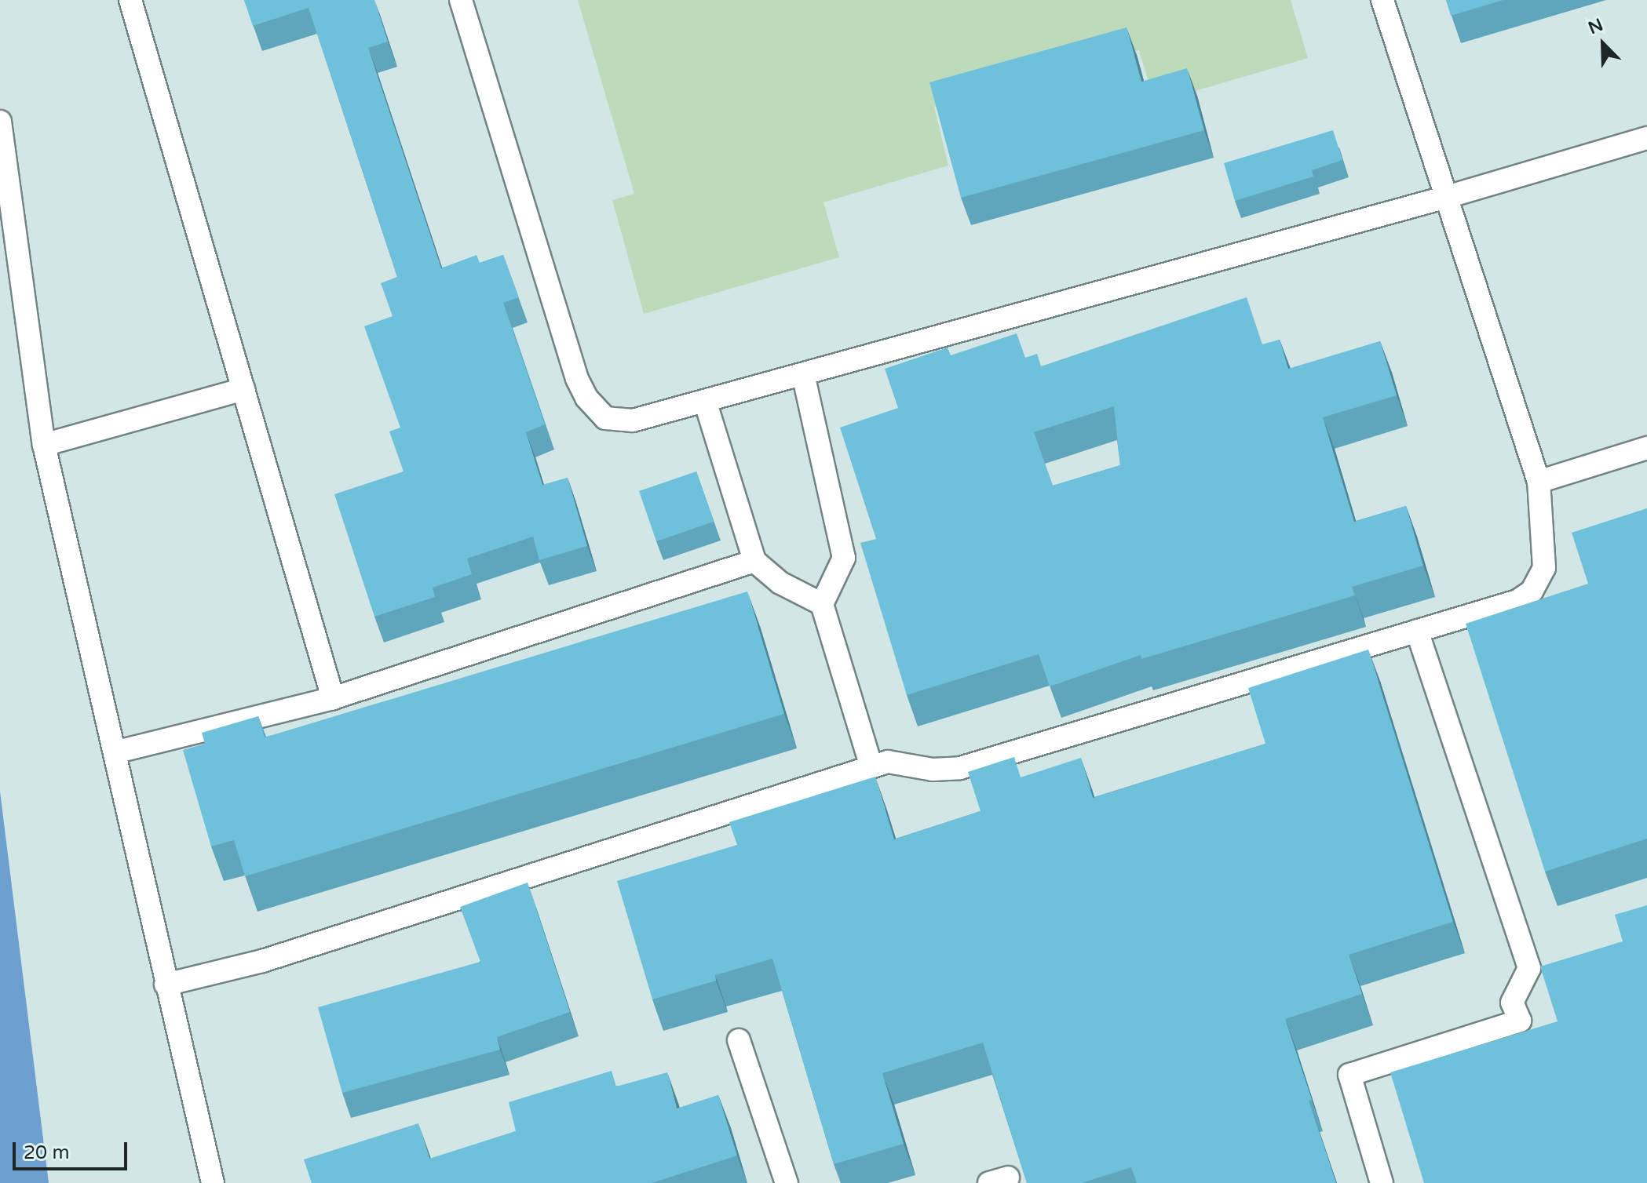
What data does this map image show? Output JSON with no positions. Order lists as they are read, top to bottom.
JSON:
{
  "scale_bar": "20 m",
  "north": "top left"
}
